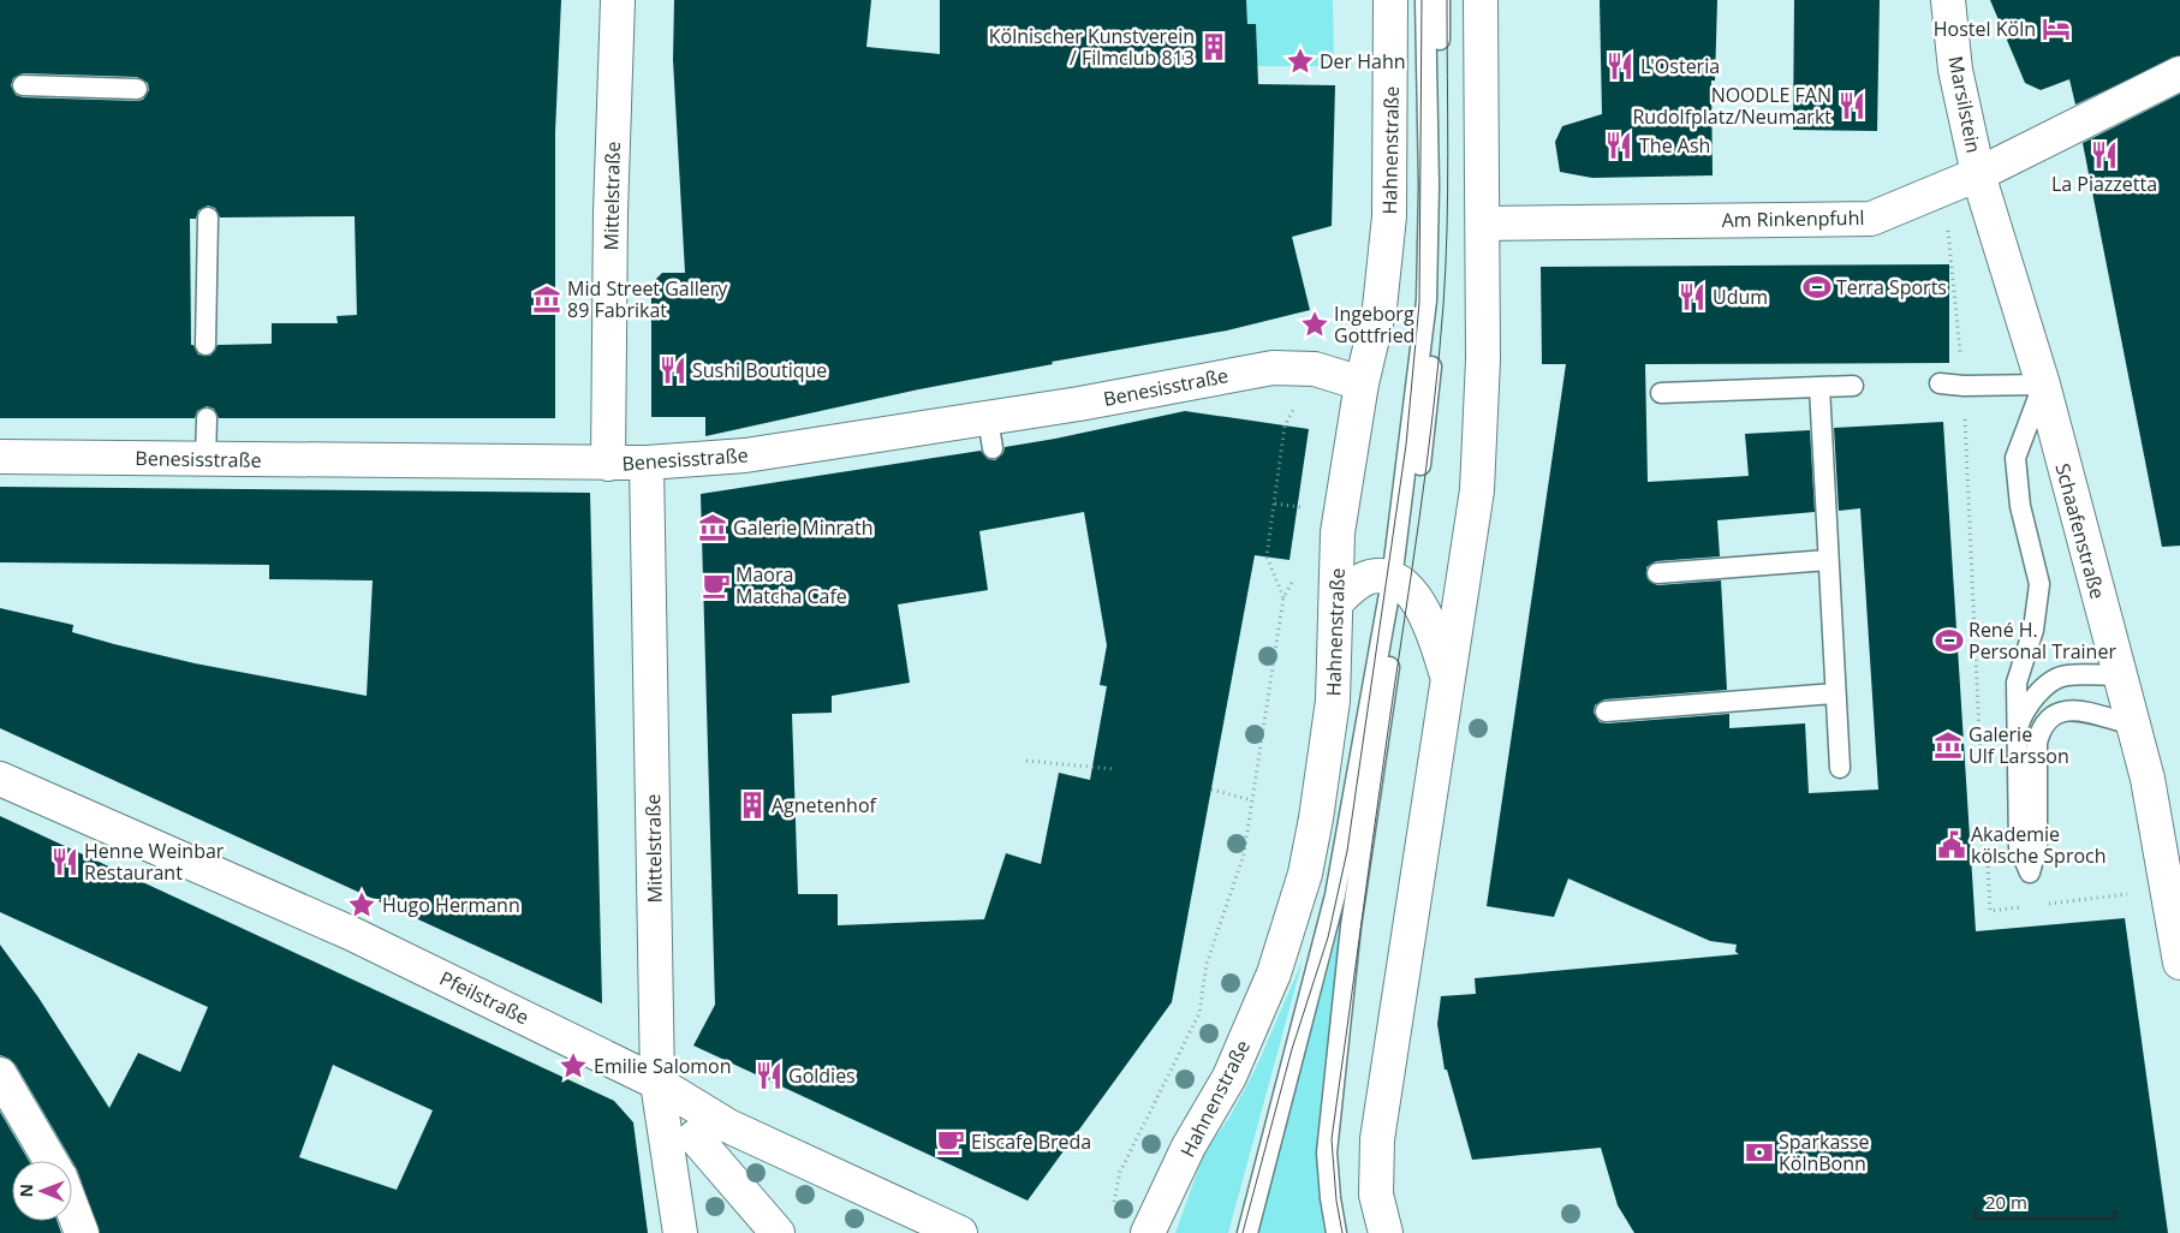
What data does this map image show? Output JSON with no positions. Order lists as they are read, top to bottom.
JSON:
{
  "streets": {
    "street": [
      "Marsilstein",
      "Hahnenstraße",
      "Mittelstraße",
      "Am Rinkenpfuhl",
      "Benesisstraße",
      "Schaafenstraße",
      "Pfeilstraße"
    ]
  },
  "crossings": [
    ["Marsilstein", "Am Rinkenpfuhl"],
    ["Marsilstein", "Schaafenstraße"],
    ["Hahnenstraße", "Benesisstraße"],
    ["Mittelstraße", "Benesisstraße"],
    ["Mittelstraße", "Pfeilstraße"],
    ["Am Rinkenpfuhl", "Schaafenstraße"]
  ],
  "places": {
    "hotel": ["Hostel Köln"],
    "building": ["Kölnischer Kunstverein / Filmclub 813", "Agnetenhof"],
    "place": [
      "Der Hahn",
      "Ingeborg Gottfried",
      "Hugo Hermann",
      "Emilie Salomon"
    ],
    "restaurant": [
      "L'Osteria",
      "NOODLE FAN Rudolfplatz/Neumarkt",
      "The Ash",
      "La Piazzetta",
      "Udum",
      "Sushi Boutique",
      "Henne Weinbar Restaurant",
      "Goldies"
    ],
    "sports": ["Terra Sports", "René H. Personal Trainer"],
    "museum": ["Mid Street Gallery 89 Fabrikat", "Galerie Minrath", "Galerie Ulf Larsson"],
    "cafe": ["Maora Matcha Cafe", "Eiscafe Breda"],
    "public building": ["Akademie kölsche Sproch"],
    "bank": ["Sparkasse KölnBonn"]
  },
  "scale_bar": "20 m",
  "north": "left"
}
